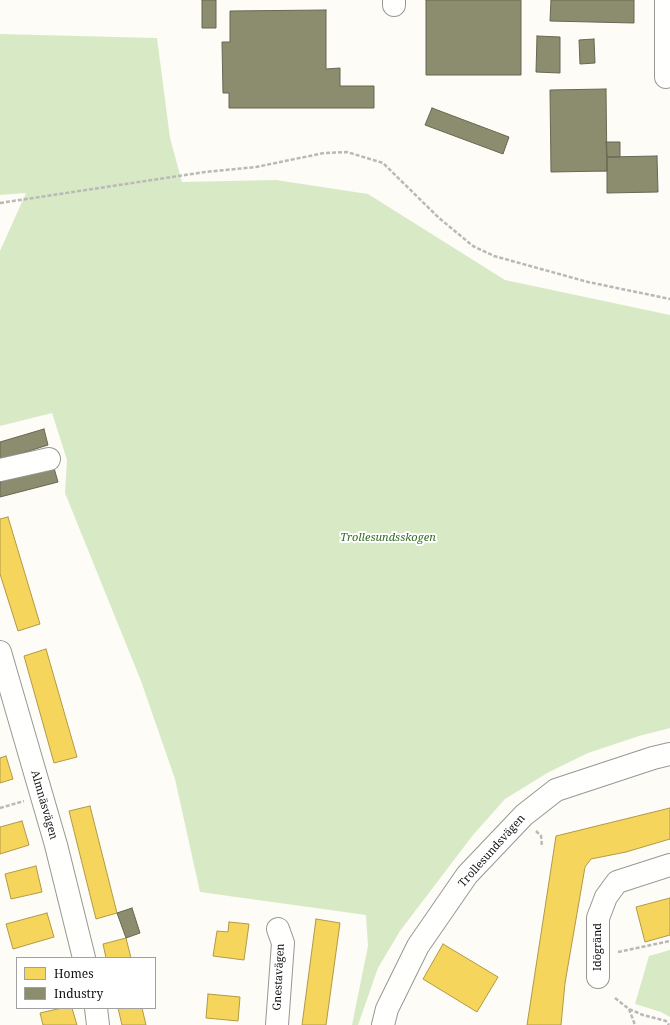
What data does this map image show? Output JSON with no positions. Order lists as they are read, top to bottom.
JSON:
{
  "streets": {
    "street": [
      "Almnäsvägen",
      "Trollesundsvägen",
      "Idögränd",
      "Gnestavägen"
    ]
  },
  "parks": ["Trollesundsskogen"],
  "legend": ["Homes", "Industry"]
}
